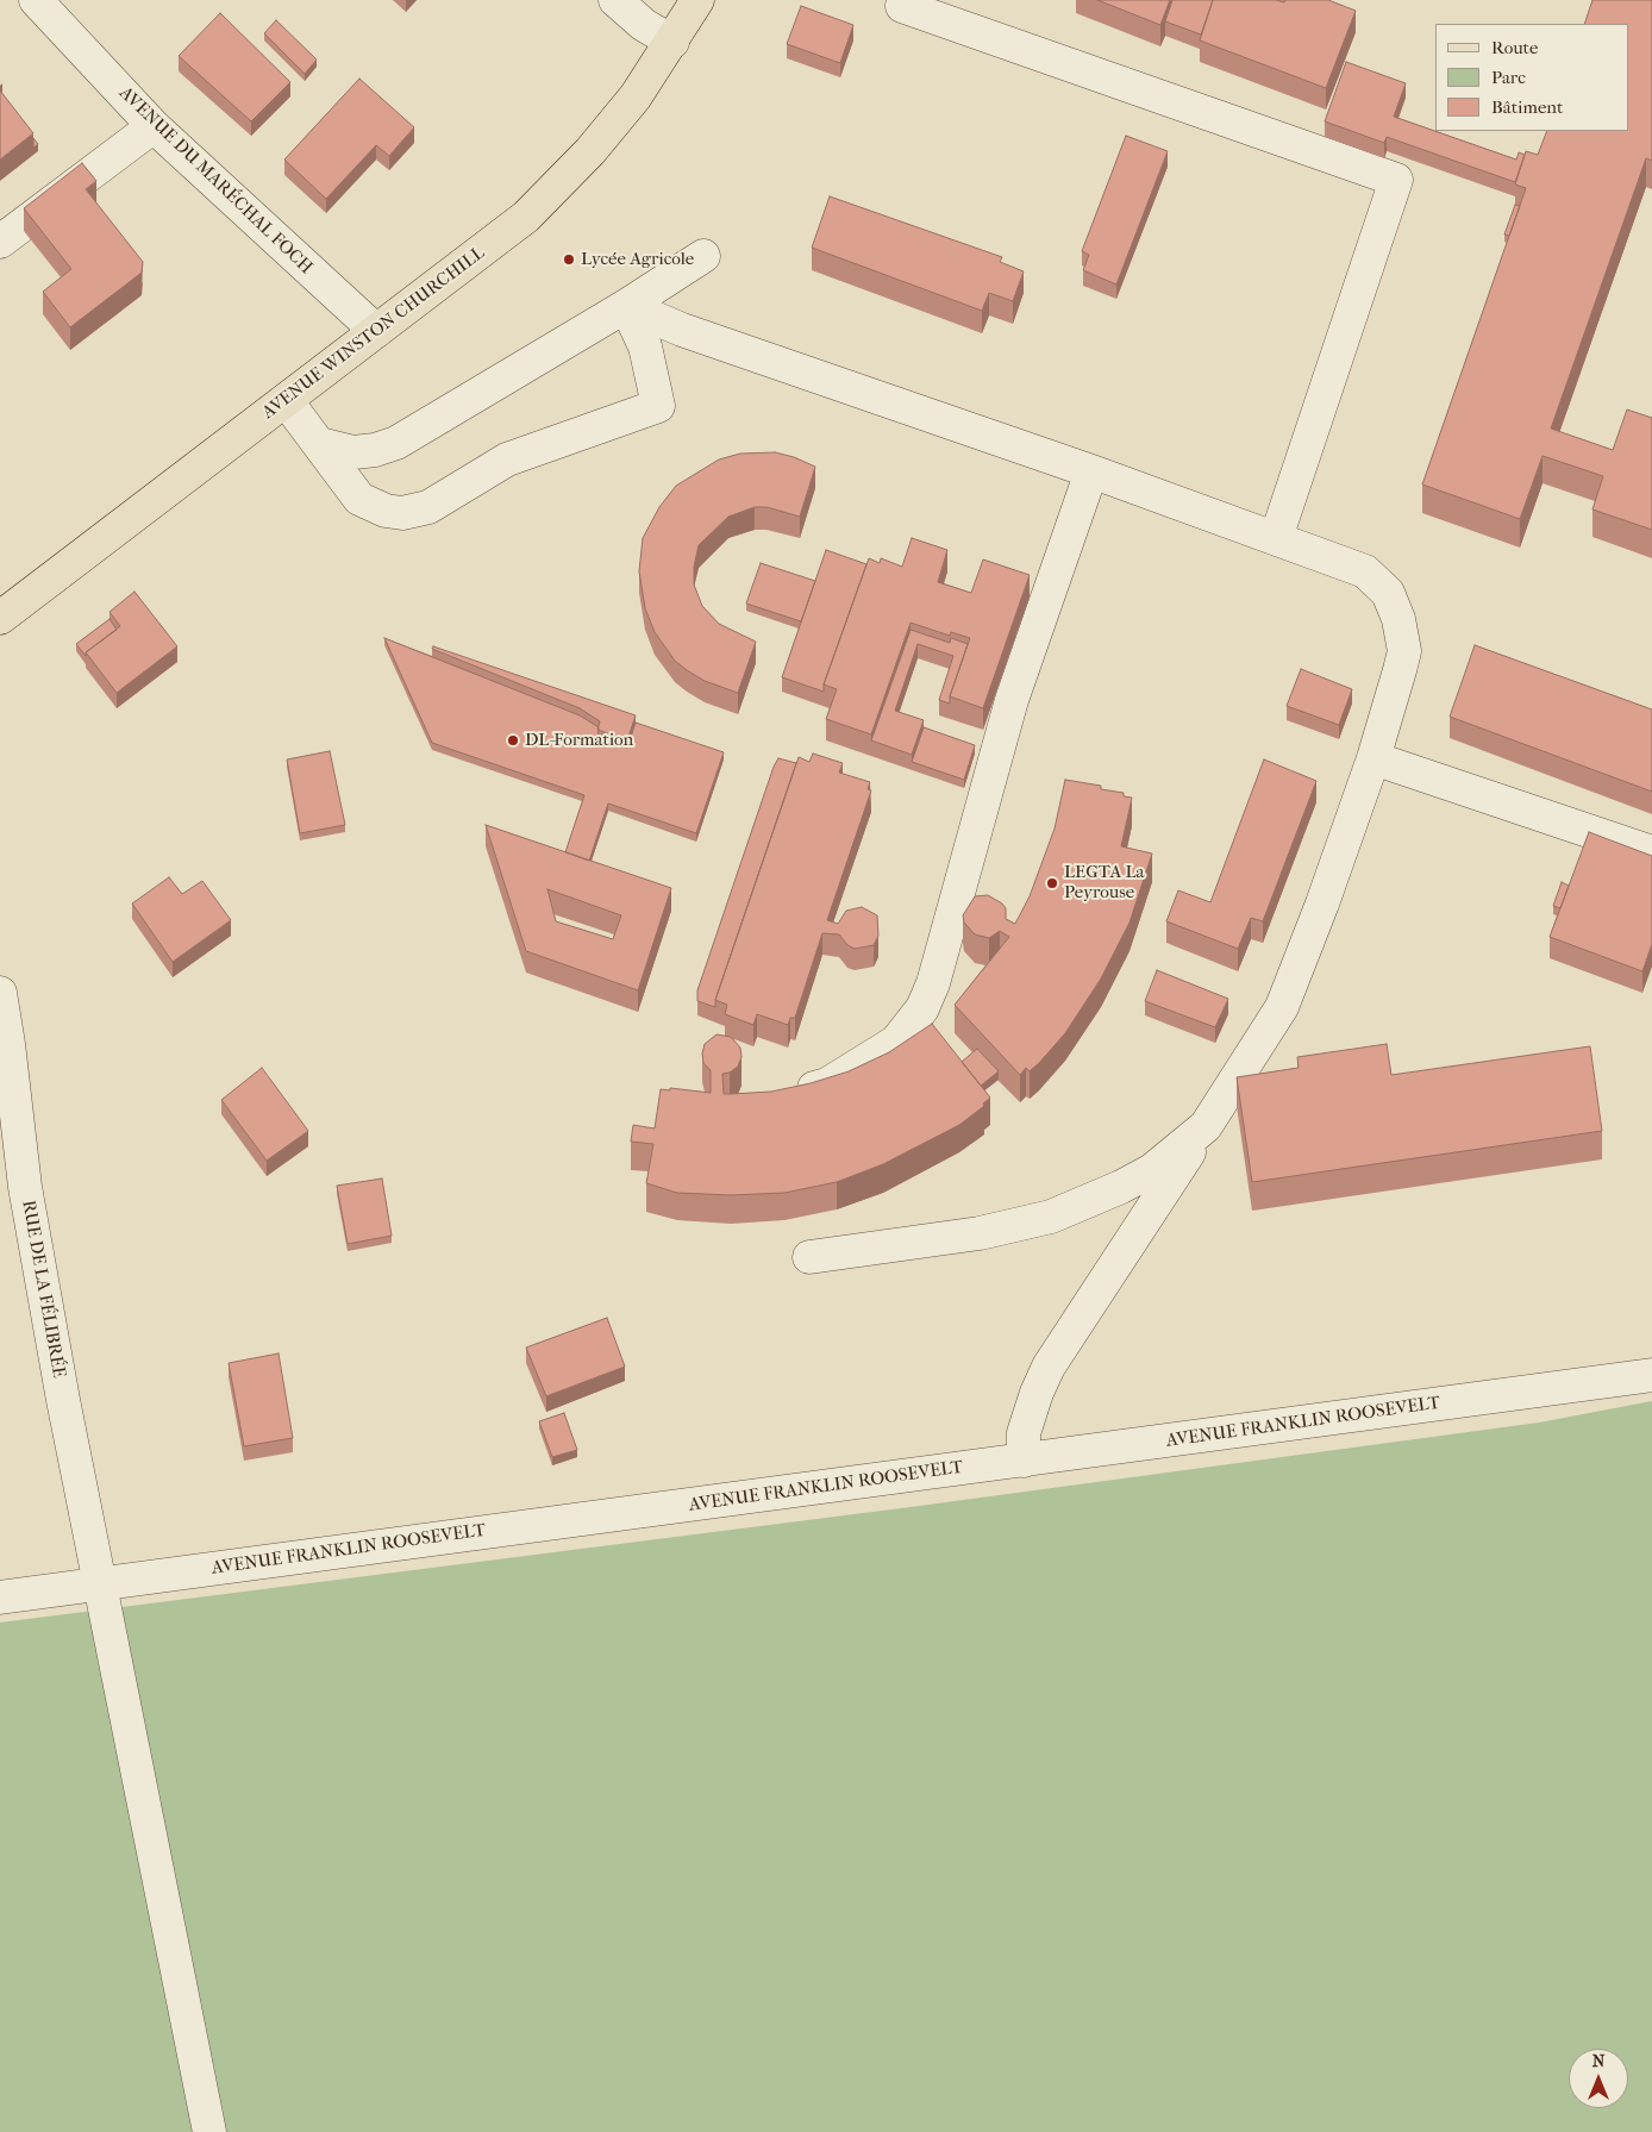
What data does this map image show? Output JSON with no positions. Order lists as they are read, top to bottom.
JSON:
{
  "streets": {
    "main road": ["AVENUE WINSTON CHURCHILL"],
    "street": ["AVENUE DU MARÉCHAL FOCH", "RUE DE LA FÉLIBRÉE", "AVENUE FRANKLIN ROOSEVELT"]
  },
  "crossings": [
    ["AVENUE DU MARÉCHAL FOCH", "AVENUE WINSTON CHURCHILL"],
    ["RUE DE LA FÉLIBRÉE", "AVENUE FRANKLIN ROOSEVELT"]
  ],
  "places": ["Lycée Agricole", "DL-Formation", "LEGTA La Peyrouse"],
  "legend": ["Route", "Parc", "Bâtiment"],
  "north": "top"
}
